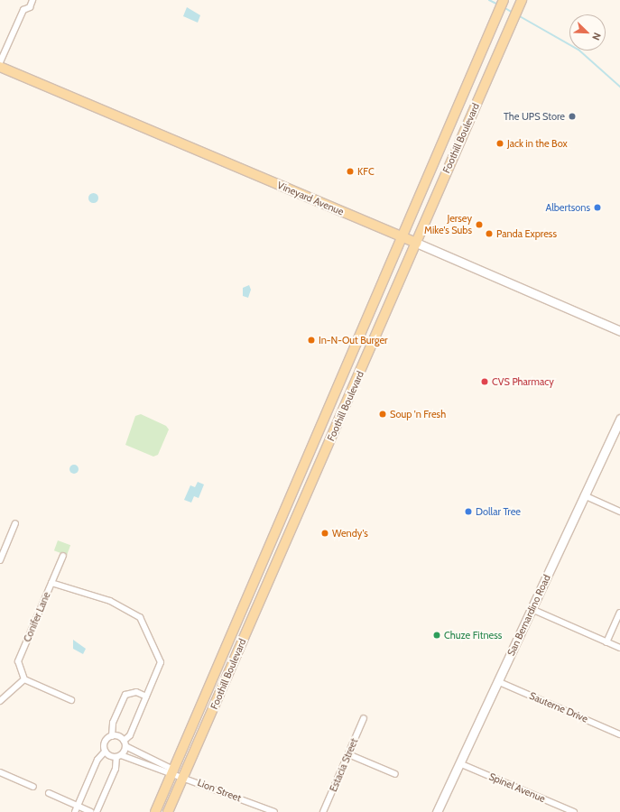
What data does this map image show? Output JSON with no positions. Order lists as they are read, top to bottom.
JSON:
{
  "streets": {
    "main road": ["Foothill Boulevard", "Vineyard Avenue"],
    "street": [
      "San Bernardino Road",
      "Conifer Lane",
      "Sauterne Drive",
      "Estacia Street",
      "Spinel Avenue",
      "Lion Street"
    ]
  },
  "crossings": [
    ["Foothill Boulevard", "Vineyard Avenue"],
    ["Foothill Boulevard", "Lion Street"],
    ["San Bernardino Road", "Sauterne Drive"],
    ["San Bernardino Road", "Spinel Avenue"]
  ],
  "places": [
    "The UPS Store",
    "Jack in the Box",
    "KFC",
    "Albertsons",
    "Jersey Mike's Subs",
    "Panda Express",
    "In-N-Out Burger",
    "CVS Pharmacy",
    "Soup 'n Fresh",
    "Dollar Tree",
    "Wendy's",
    "Chuze Fitness"
  ],
  "north": "bottom right"
}
